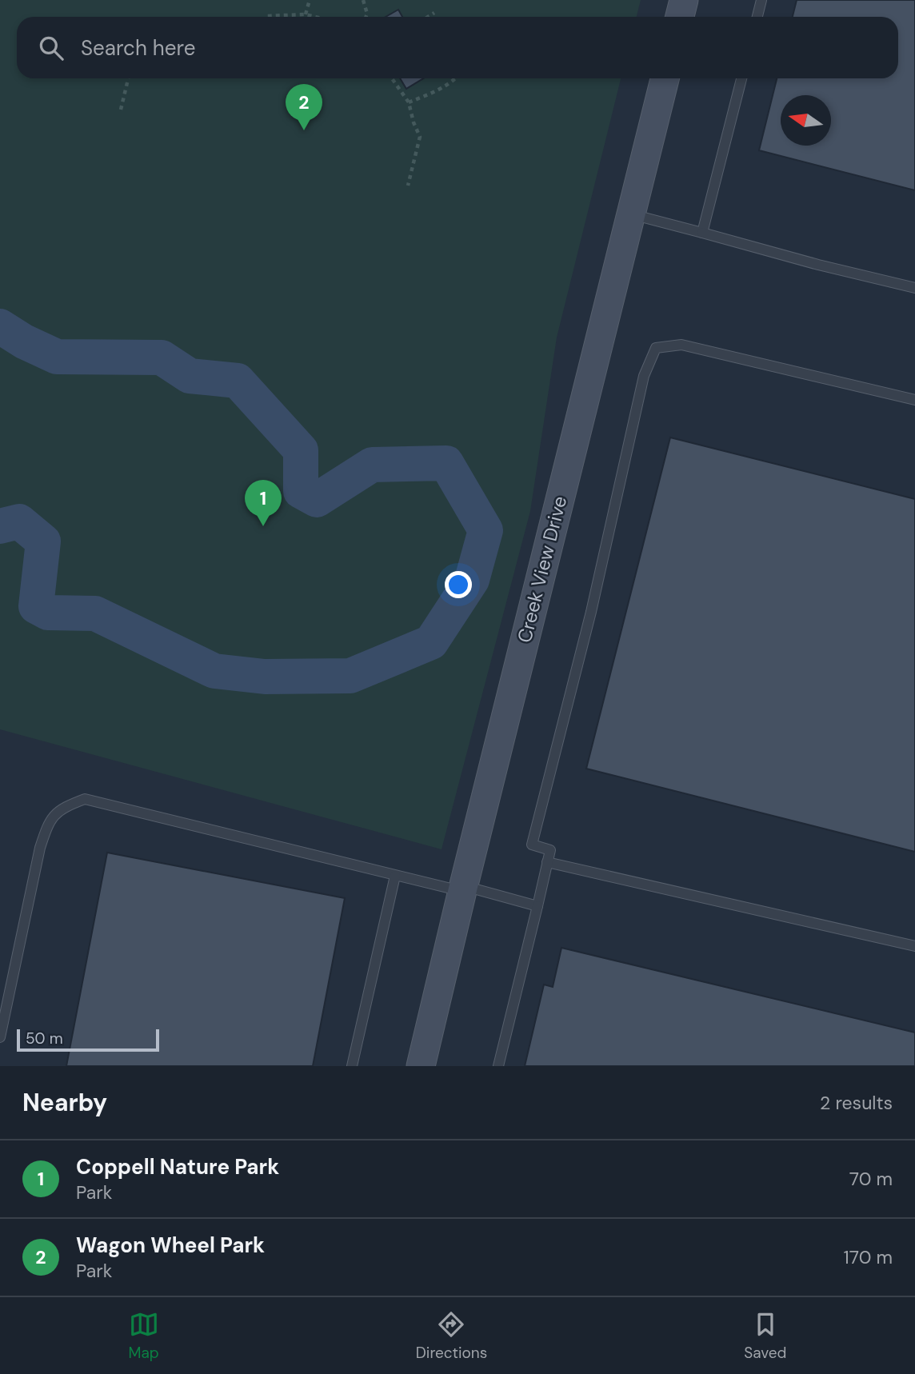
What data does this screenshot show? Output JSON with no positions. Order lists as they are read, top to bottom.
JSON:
{
  "streets": {
    "street": ["Creek View Drive"]
  },
  "scale_bar": "50 m",
  "north": "left",
  "page": {
    "search": "Search here",
    "pins": ["2", "1"],
    "scale": "50 m",
    "heading": ["Nearby", "2 results"],
    "list": [
      {
        "mark": "1",
        "name": "Coppell Nature Park",
        "note": "Park",
        "value": "70 m"
      },
      {
        "mark": "2",
        "name": "Wagon Wheel Park",
        "note": "Park",
        "value": "170 m"
      }
    ],
    "nav": ["Map", "Directions", "Saved"]
  }
}
